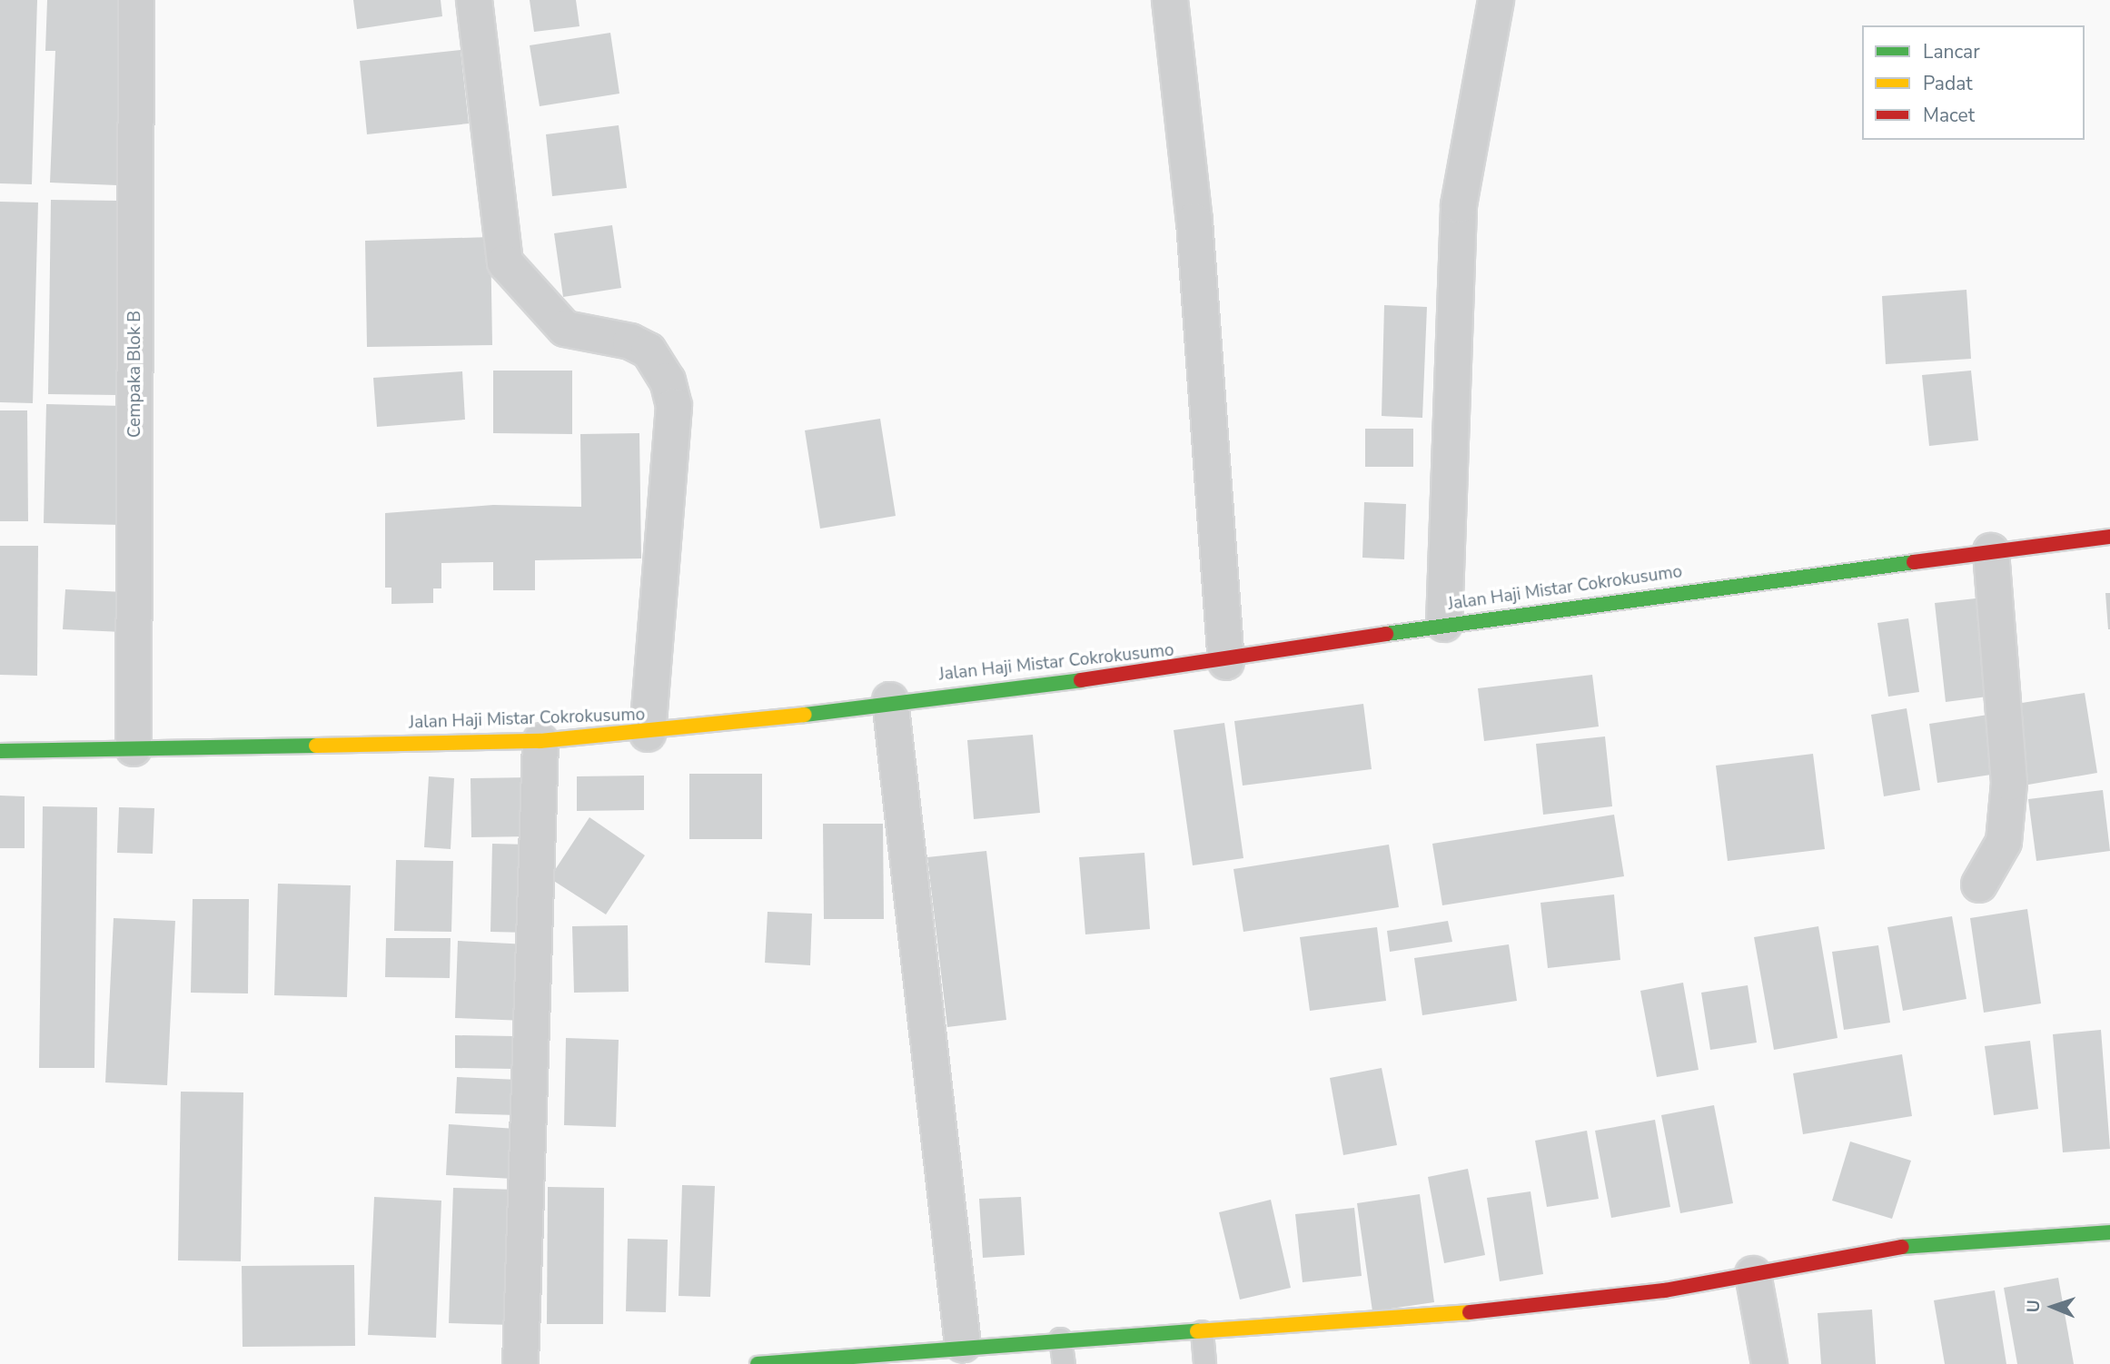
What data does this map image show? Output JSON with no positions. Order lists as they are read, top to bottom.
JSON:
{
  "streets": {
    "main road": ["Jalan Haji Mistar Cokrokusumo"],
    "street": ["Cempaka Blok B"]
  },
  "crossings": [
    ["Cempaka Blok B", "Jalan Haji Mistar Cokrokusumo"]
  ],
  "legend": ["Lancar", "Padat", "Macet"],
  "north": "left"
}
